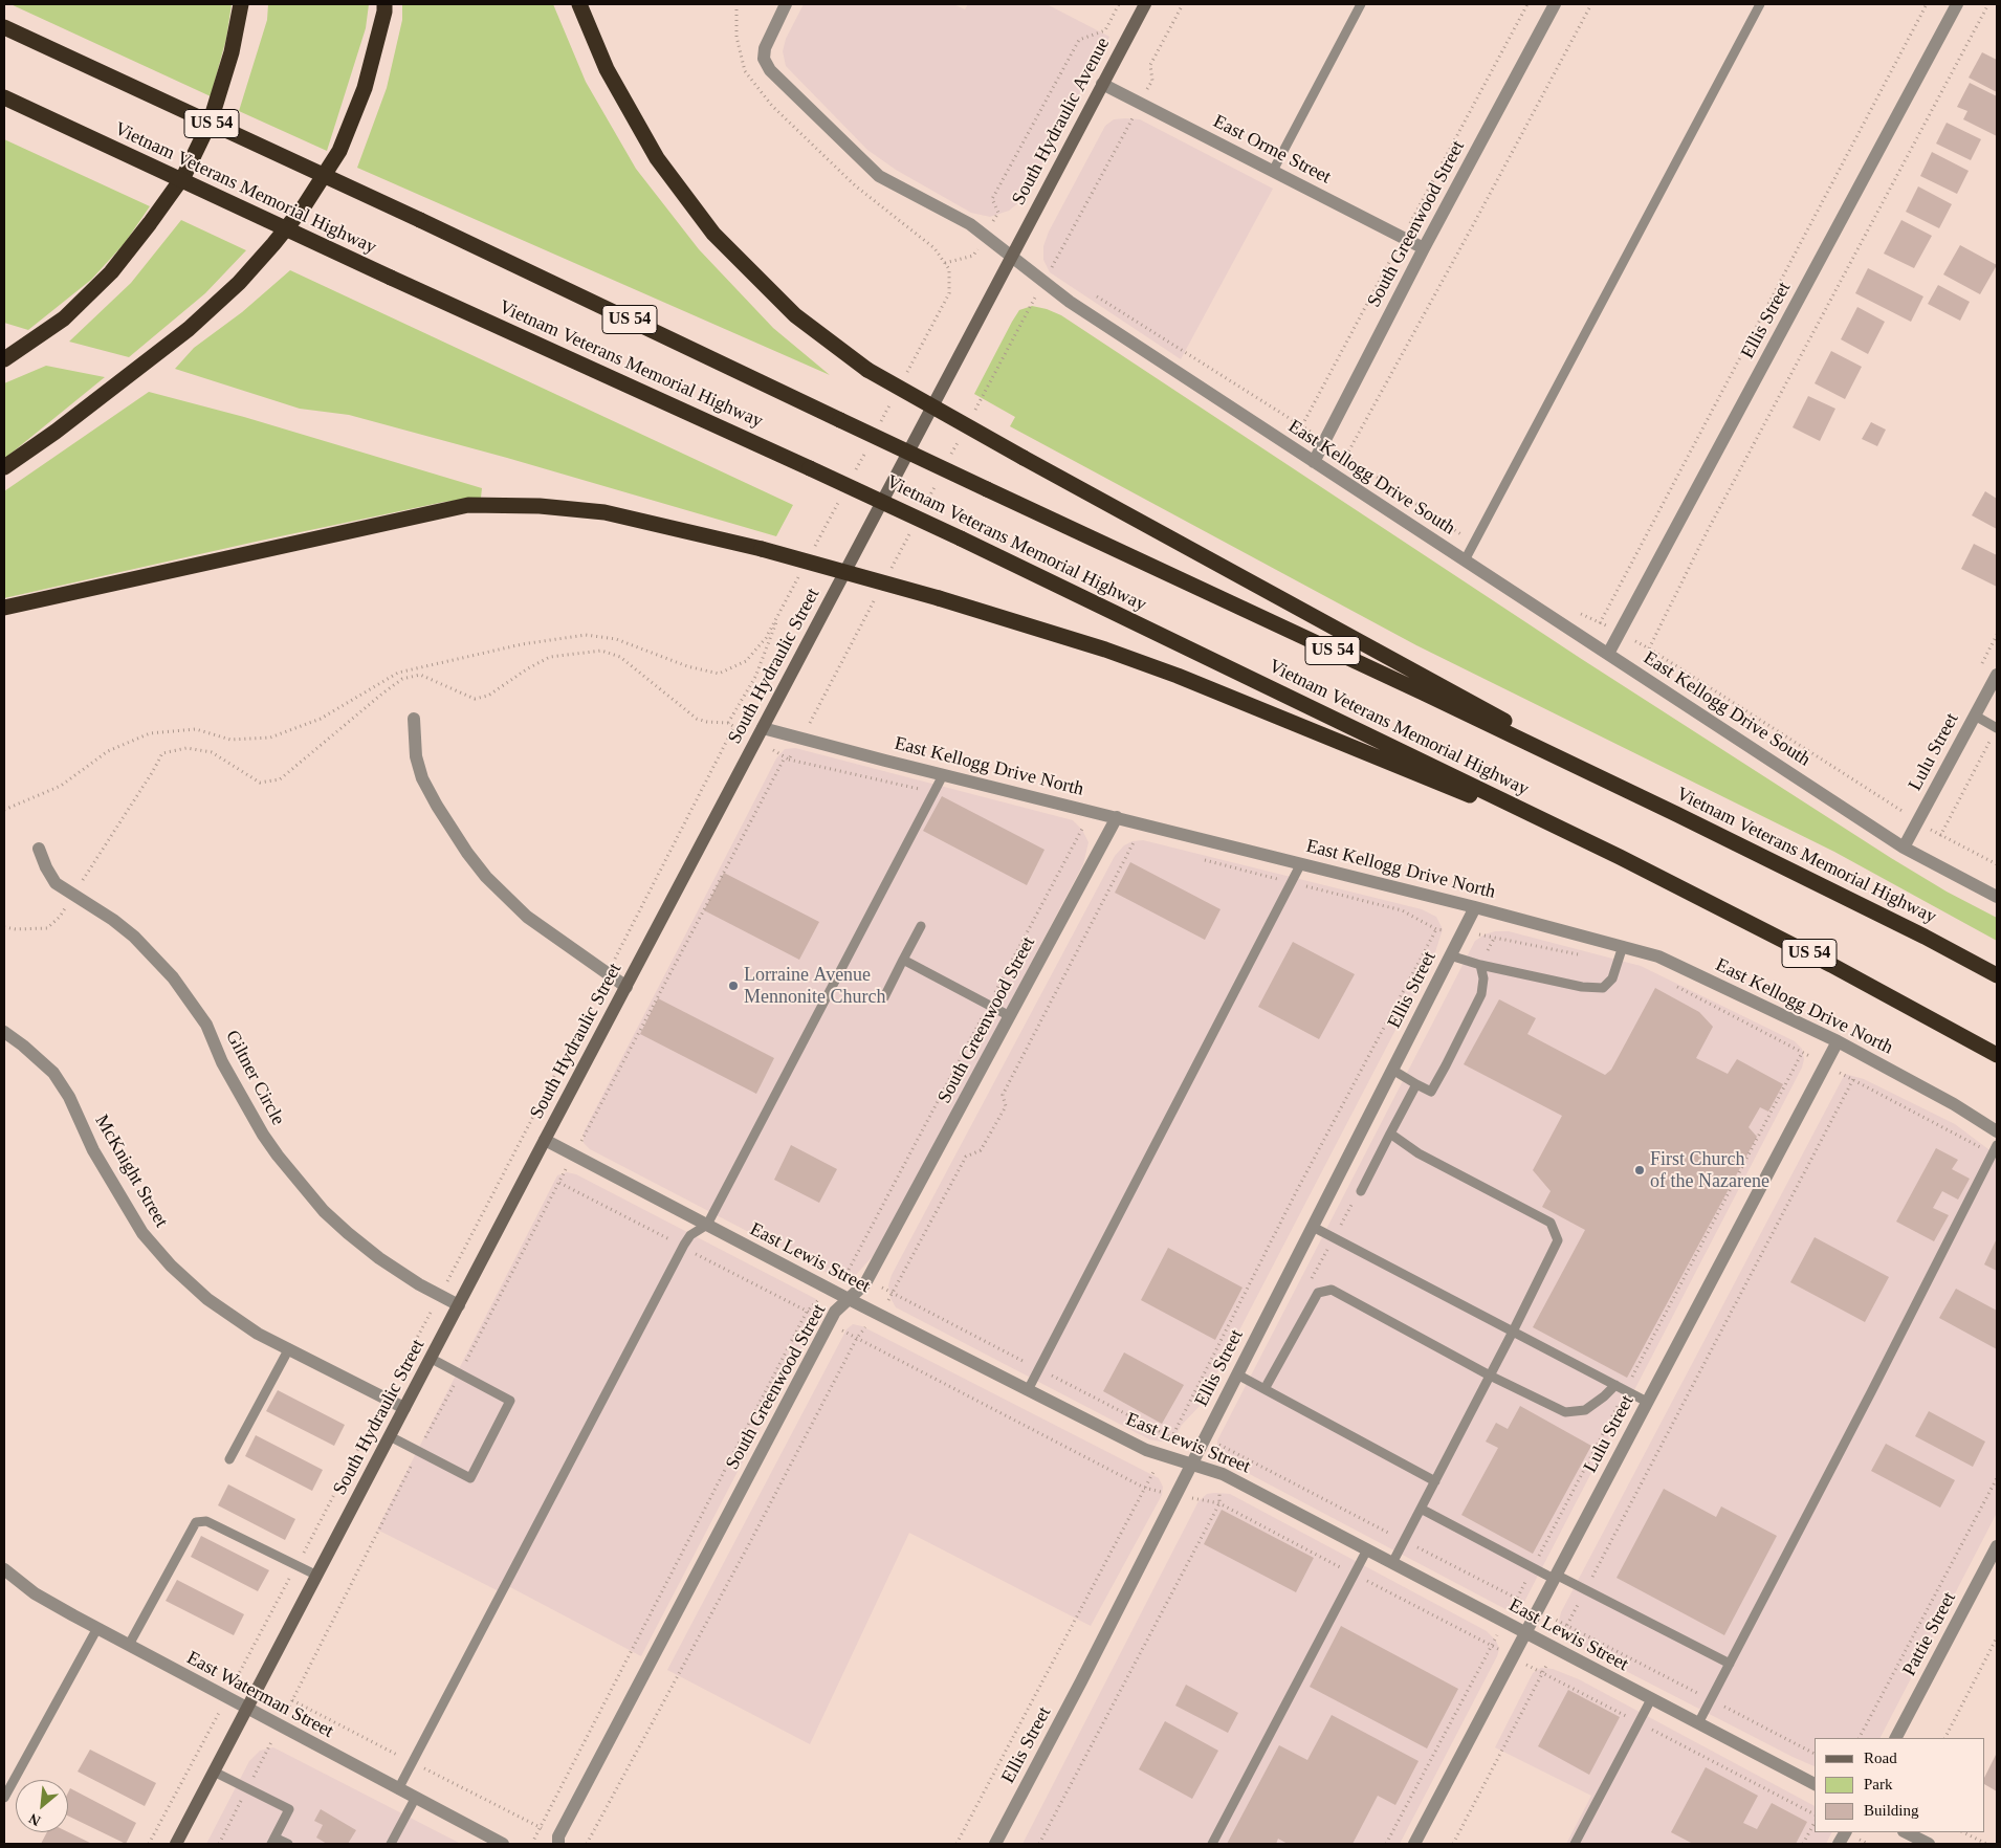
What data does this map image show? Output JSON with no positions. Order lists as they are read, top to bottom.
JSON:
{
  "streets": {
    "highway": ["US 54", "Vietnam Veterans Memorial Highway"],
    "street": [
      "South Hydraulic Avenue",
      "East Orme Street",
      "South Greenwood Street",
      "Ellis Street",
      "East Kellogg Drive South",
      "South Hydraulic Street",
      "Lulu Street",
      "East Kellogg Drive North",
      "Giltner Circle",
      "McKnight Street",
      "East Lewis Street",
      "Pattie Street",
      "East Waterman Street"
    ]
  },
  "crossings": [
    ["South Hydraulic Avenue", "East Orme Street"],
    ["South Hydraulic Avenue", "East Kellogg Drive South"],
    ["South Hydraulic Avenue", "South Hydraulic Street"],
    ["East Orme Street", "South Greenwood Street"],
    ["South Greenwood Street", "East Kellogg Drive South"],
    ["South Greenwood Street", "East Kellogg Drive North"],
    ["South Greenwood Street", "East Lewis Street"],
    ["Ellis Street", "East Kellogg Drive South"],
    ["Ellis Street", "East Kellogg Drive North"],
    ["Ellis Street", "East Lewis Street"],
    ["East Kellogg Drive South", "South Hydraulic Street"],
    ["East Kellogg Drive South", "Lulu Street"],
    ["South Hydraulic Street", "East Kellogg Drive North"],
    ["South Hydraulic Street", "Giltner Circle"],
    ["South Hydraulic Street", "McKnight Street"],
    ["South Hydraulic Street", "East Lewis Street"],
    ["South Hydraulic Street", "East Waterman Street"],
    ["Lulu Street", "East Kellogg Drive North"],
    ["Lulu Street", "East Lewis Street"]
  ],
  "places": ["Lorraine Avenue Mennonite Church", "First Church of the Nazarene"],
  "legend": ["Road", "Park", "Building"],
  "north": "bottom left"
}
